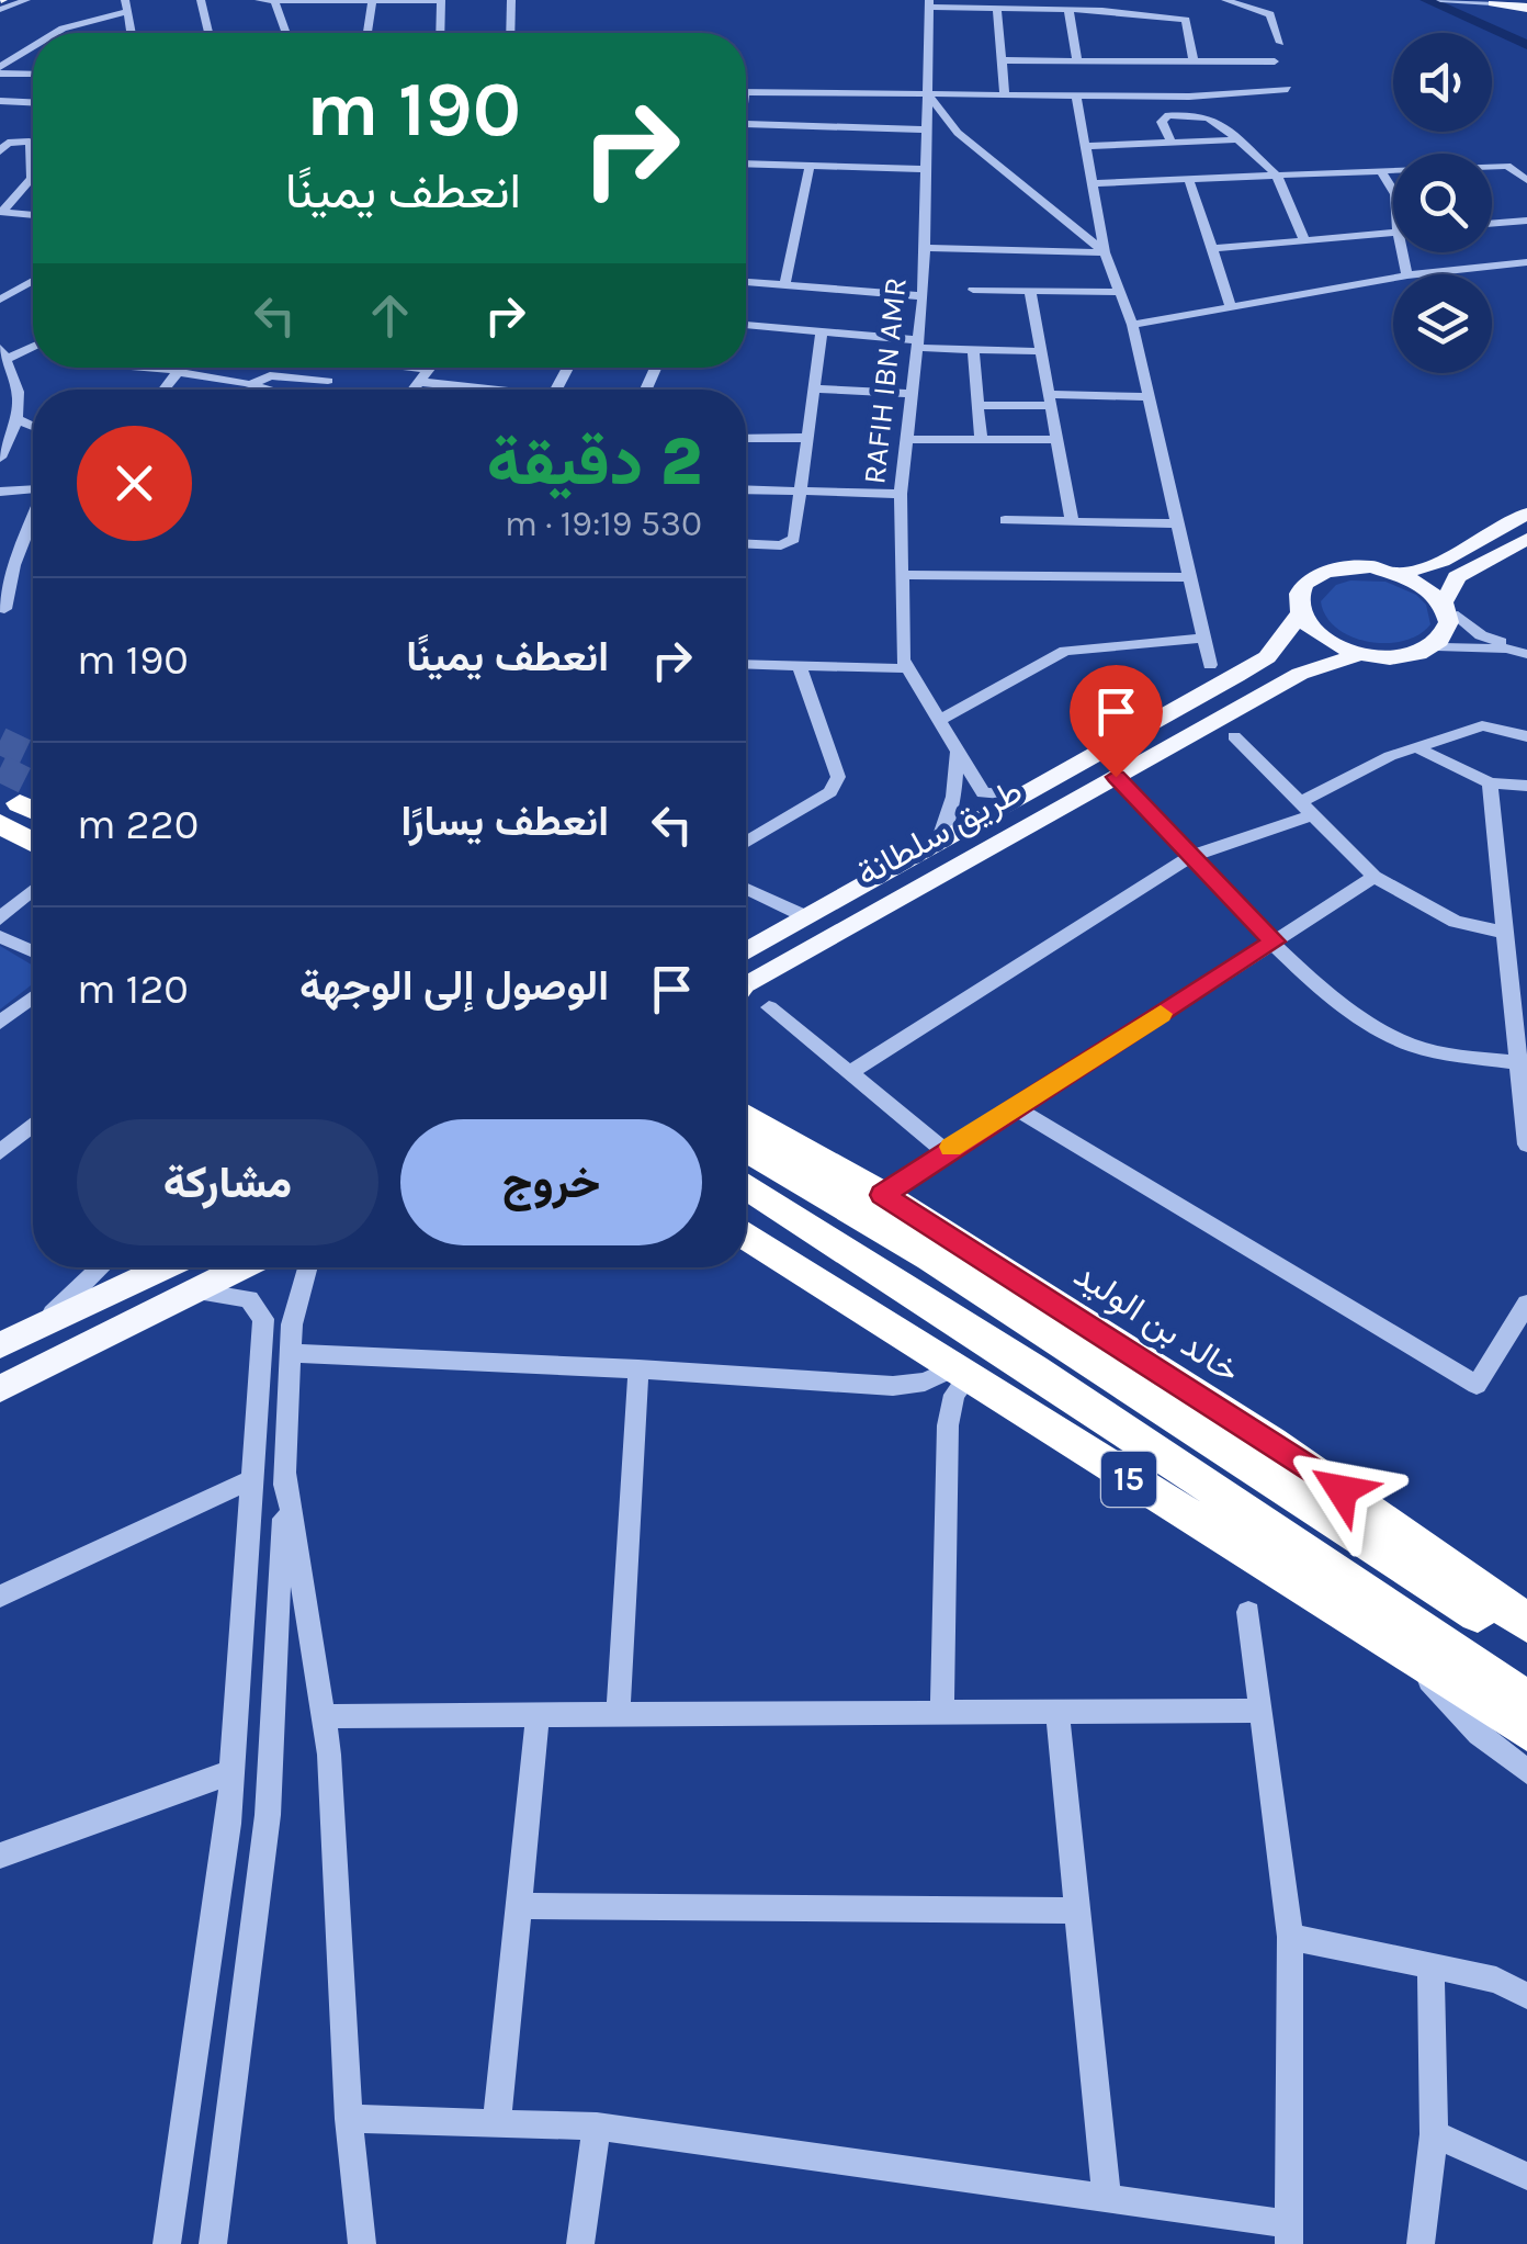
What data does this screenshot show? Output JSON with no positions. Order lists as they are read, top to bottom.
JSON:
{
  "streets": {
    "highway": ["خالد بن الوليد", "15"],
    "main road": ["طريق سلطانة"],
    "street": ["RAFIH IBN AMR"]
  },
  "crossings": [
    ["RAFIH IBN AMR", "طريق سلطانة"]
  ],
  "page": {
    "turn": ["190 m", "انعطف يمينًا"],
    "heading": ["2 دقيقة", "530 m · 19:19"],
    "list": [
      {
        "name": "انعطف يمينًا",
        "value": "190 m"
      },
      {
        "name": "انعطف يسارًا",
        "value": "220 m"
      },
      {
        "name": "الوصول إلى الوجهة",
        "value": "120 m"
      }
    ],
    "buttons": ["خروج", "مشاركة"]
  }
}
